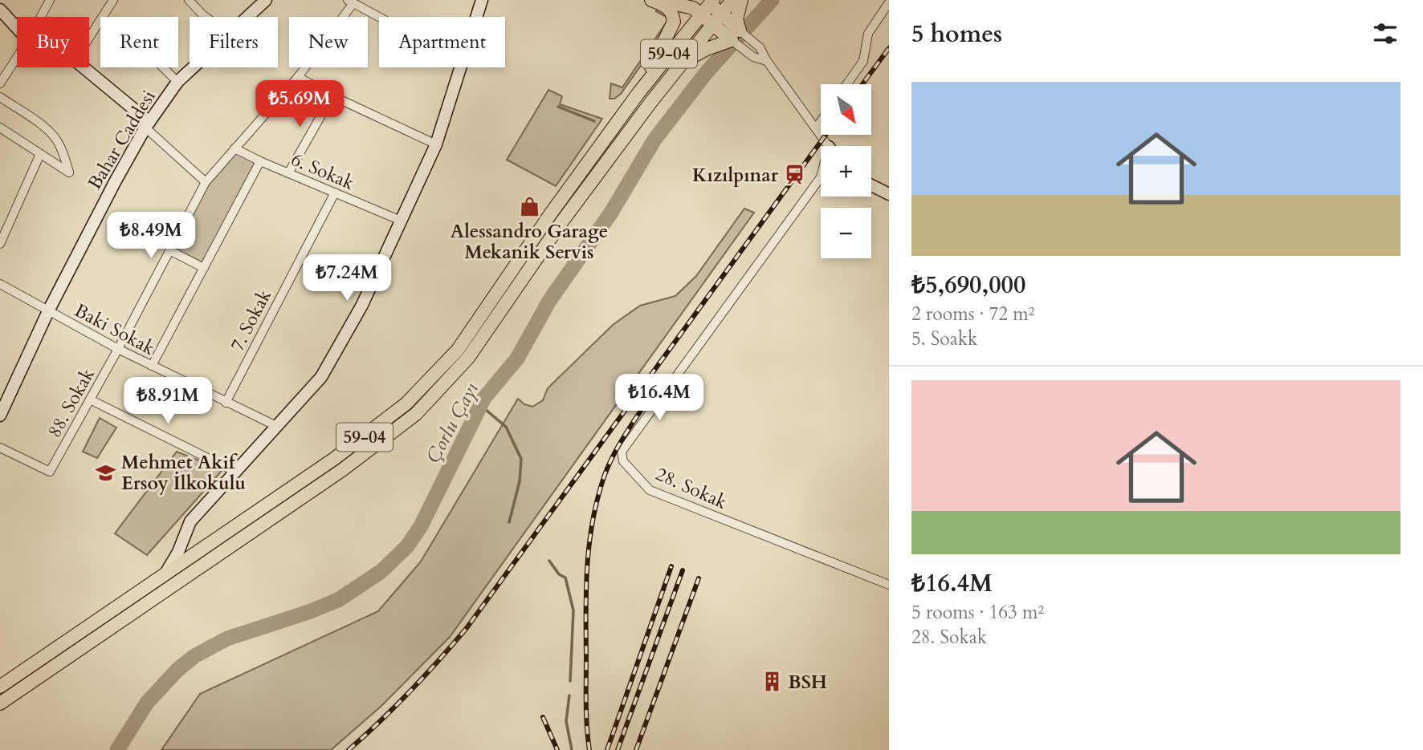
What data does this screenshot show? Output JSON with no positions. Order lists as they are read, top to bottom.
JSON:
{
  "streets": {
    "main road": ["59-04"],
    "street": [
      "Bahar Caddesi",
      "6. Sokak",
      "7. Sokak",
      "Baki Sokak",
      "88. Sokak",
      "28. Sokak"
    ]
  },
  "crossings": [
    ["Bahar Caddesi", "Baki Sokak"],
    ["6. Sokak", "7. Sokak"],
    ["6. Sokak", "88. Sokak"],
    ["7. Sokak", "Baki Sokak"],
    ["Baki Sokak", "88. Sokak"]
  ],
  "water": ["Çorlu Çayı"],
  "places": {
    "station": ["Kızılpınar"],
    "shop": ["Alessandro Garage Mekanik Servis"],
    "school or university": ["Mehmet Akif Ersoy İlkokulu"],
    "building": ["BSH"]
  },
  "north": "bottom right",
  "page": {
    "heading": "5 homes",
    "chip": [
      "Buy",
      "Rent",
      "Filters",
      "New",
      "Apartment"
    ],
    "list": [
      {
        "name": "₺5,690,000",
        "note": "2 rooms · 72 m² · 5. Soakk"
      },
      {
        "name": "₺16.4M",
        "note": "5 rooms · 163 m² · 28. Sokak"
      }
    ],
    "price": [
      "₺5.69M",
      "₺8.49M",
      "₺7.24M",
      "₺16.4M",
      "₺8.91M"
    ],
    "map_buttons": ["+", "−"]
  }
}
